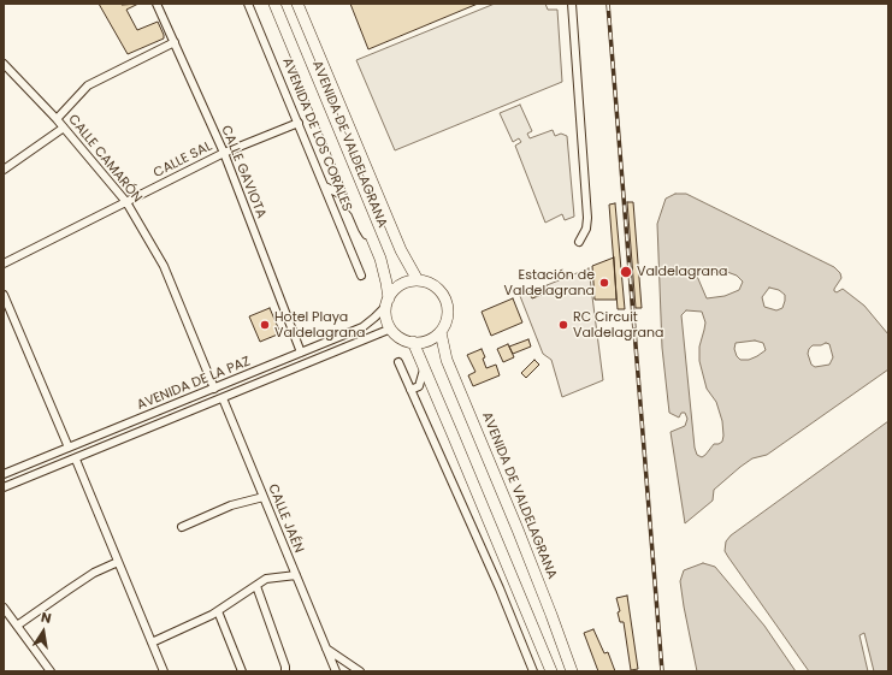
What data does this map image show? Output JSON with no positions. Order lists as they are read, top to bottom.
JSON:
{
  "streets": {
    "main road": ["AVENIDA DE VALDELAGRANA"],
    "street": [
      "AVENIDA DE LOS CORALES",
      "CALLE CAMARÓN",
      "CALLE SAL",
      "CALLE GAVIOTA",
      "AVENIDA DE LA PAZ",
      "CALLE JAÉN"
    ]
  },
  "crossings": [
    ["AVENIDA DE LOS CORALES", "CALLE SAL"],
    ["AVENIDA DE VALDELAGRANA", "AVENIDA DE LA PAZ"],
    ["CALLE CAMARÓN", "CALLE SAL"],
    ["CALLE CAMARÓN", "AVENIDA DE LA PAZ"],
    ["CALLE SAL", "CALLE GAVIOTA"],
    ["CALLE GAVIOTA", "AVENIDA DE LA PAZ"],
    ["AVENIDA DE LA PAZ", "CALLE JAÉN"]
  ],
  "places": [
    "Valdelagrana",
    "Estación de Valdelagrana",
    "Hotel Playa Valdelagrana",
    "RC Circuit Valdelagrana"
  ],
  "north": "top"
}
